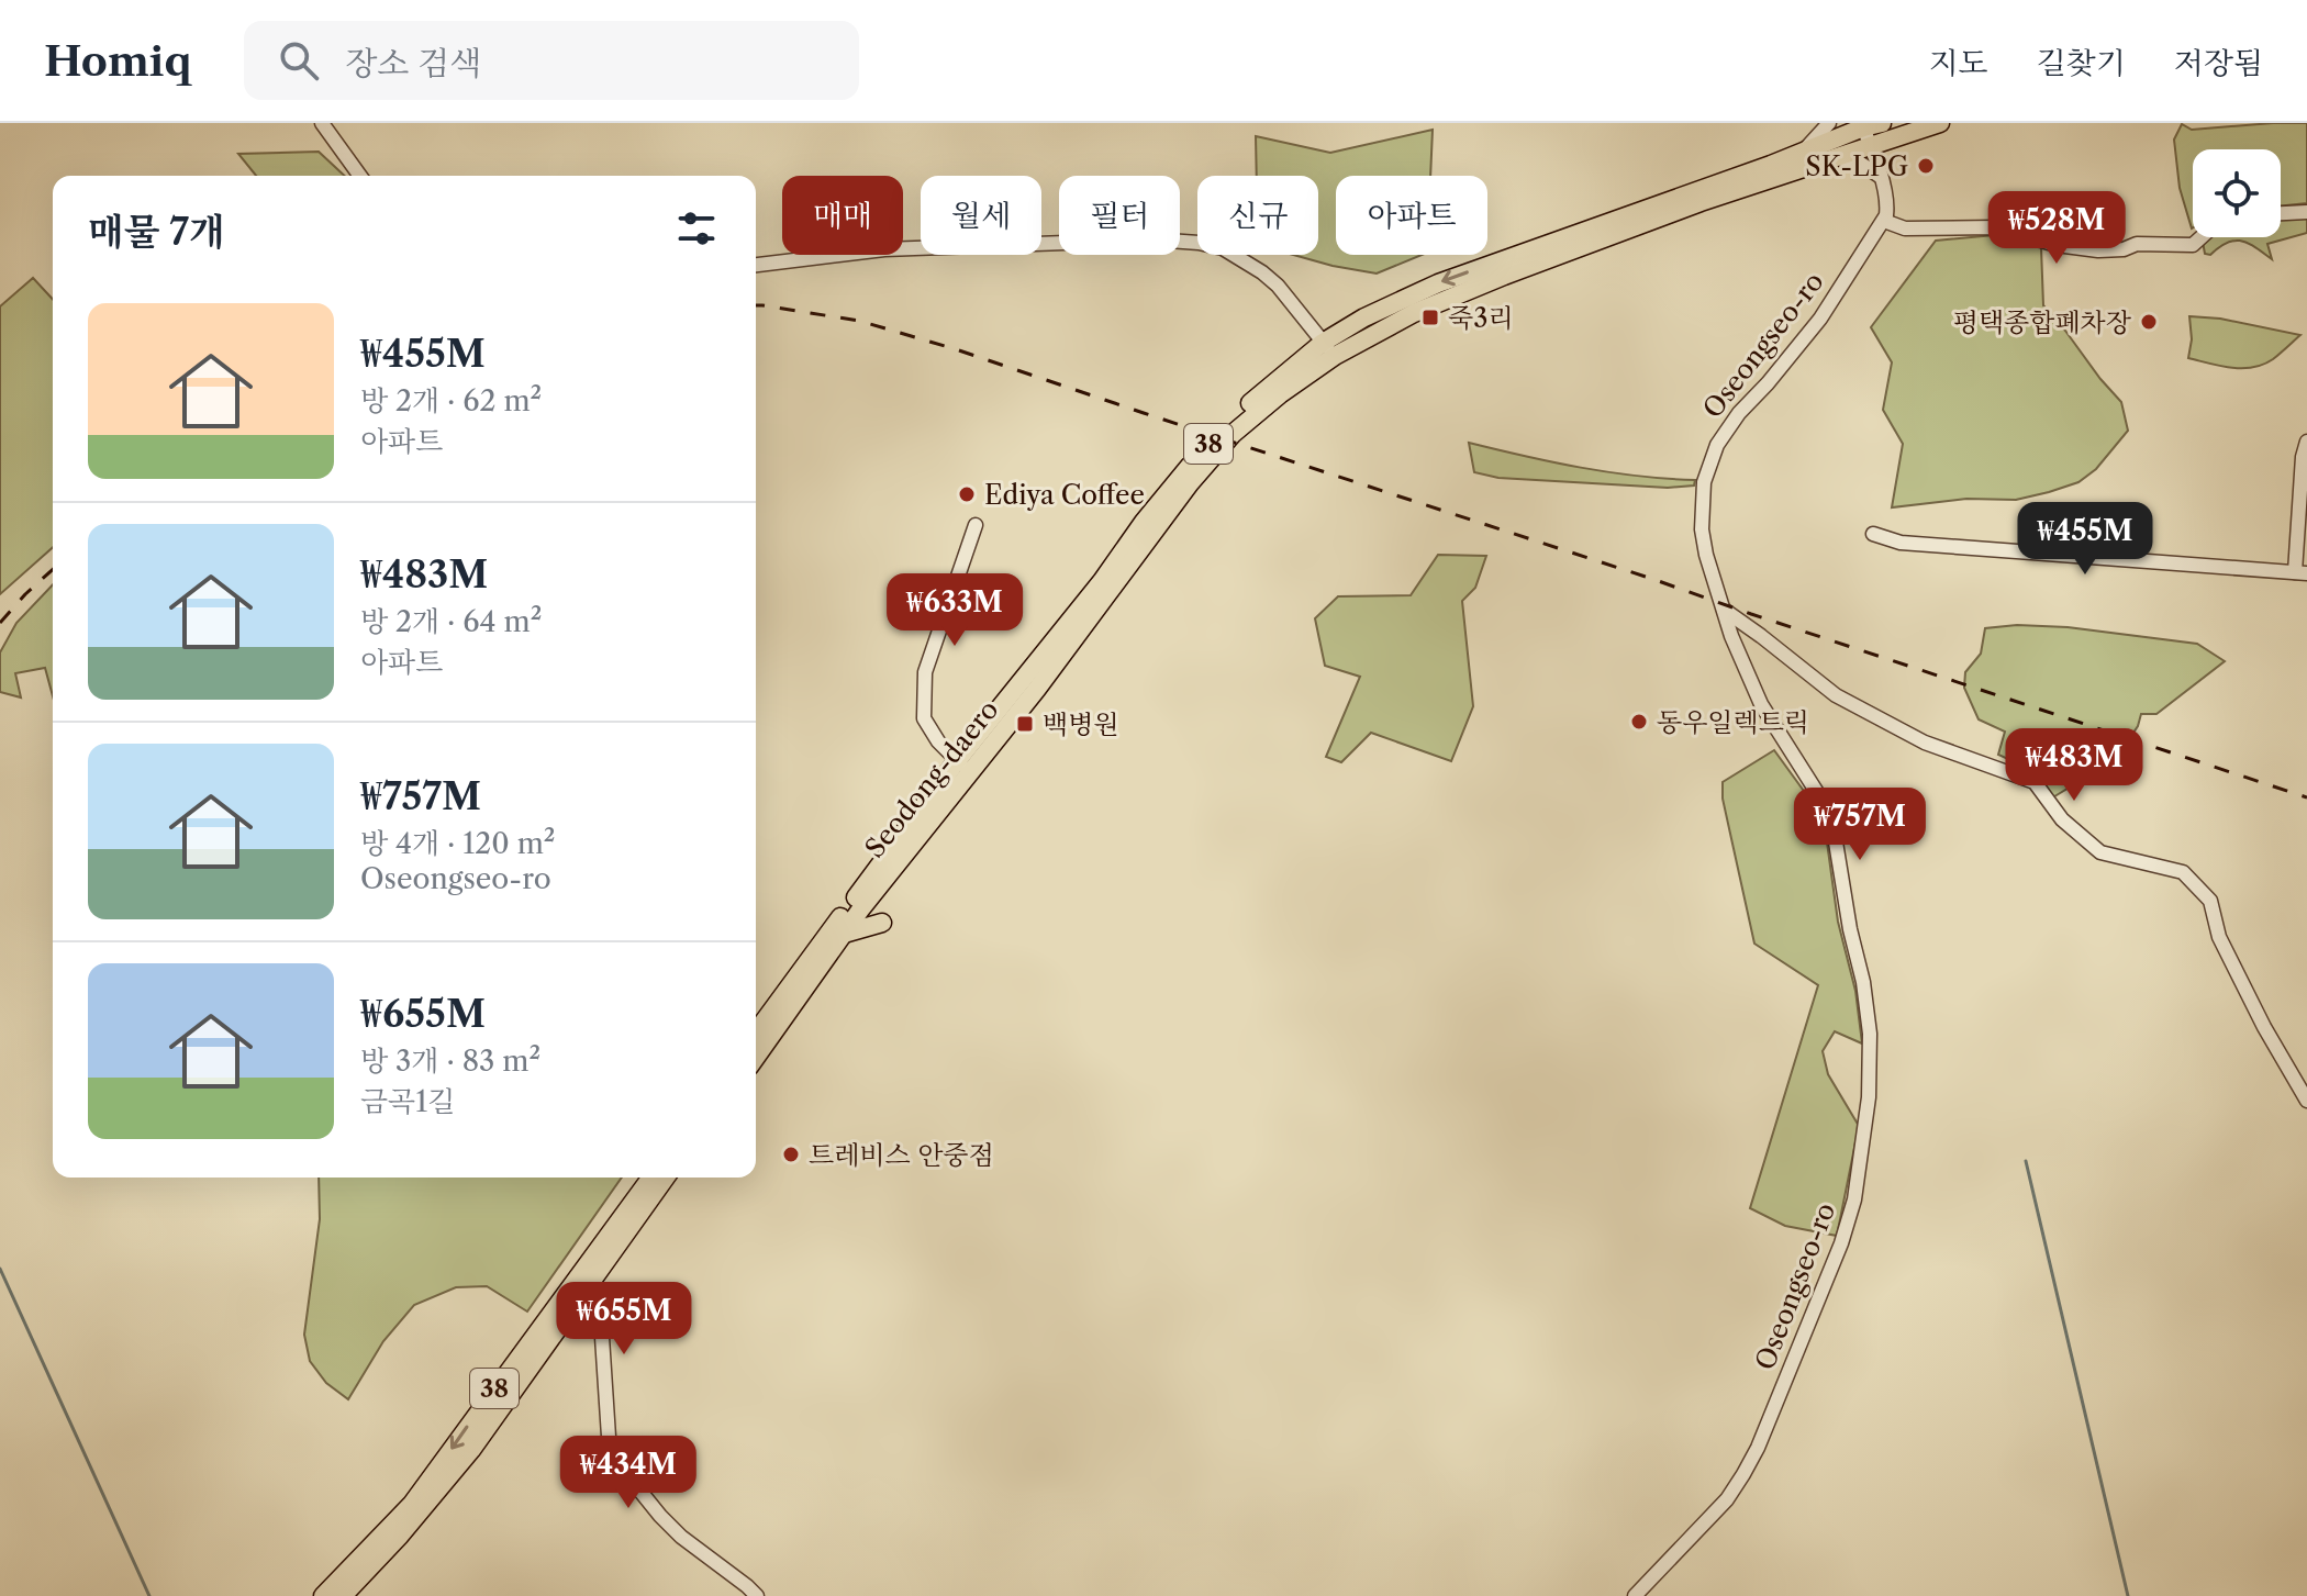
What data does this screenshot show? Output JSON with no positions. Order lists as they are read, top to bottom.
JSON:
{
  "streets": {
    "main road": ["38", "Seodong-daero"],
    "street": ["Oseongseo-ro"]
  },
  "places": {
    "other": [
      "SK-LPG",
      "평택종합폐차장",
      "Ediya Coffee",
      "동우일렉트릭",
      "트레비스 안중점"
    ],
    "transit": ["죽3리", "백병원"]
  },
  "page": {
    "header": "Homiq",
    "search": "장소 검색",
    "nav": ["지도", "길찾기", "저장됨"],
    "chip": [
      "매매",
      "월세",
      "필터",
      "신규",
      "아파트"
    ],
    "heading": "매물 7개",
    "price": [
      "₩528M",
      "₩455M",
      "₩633M",
      "₩483M",
      "₩757M",
      "₩655M",
      "₩434M"
    ],
    "list": [
      {
        "name": "₩455M",
        "note": "방 2개 · 62 m² · 아파트"
      },
      {
        "name": "₩483M",
        "note": "방 2개 · 64 m² · 아파트"
      },
      {
        "name": "₩757M",
        "note": "방 4개 · 120 m² · Oseongseo-ro"
      },
      {
        "name": "₩655M",
        "note": "방 3개 · 83 m² · 금곡1길"
      }
    ]
  }
}
